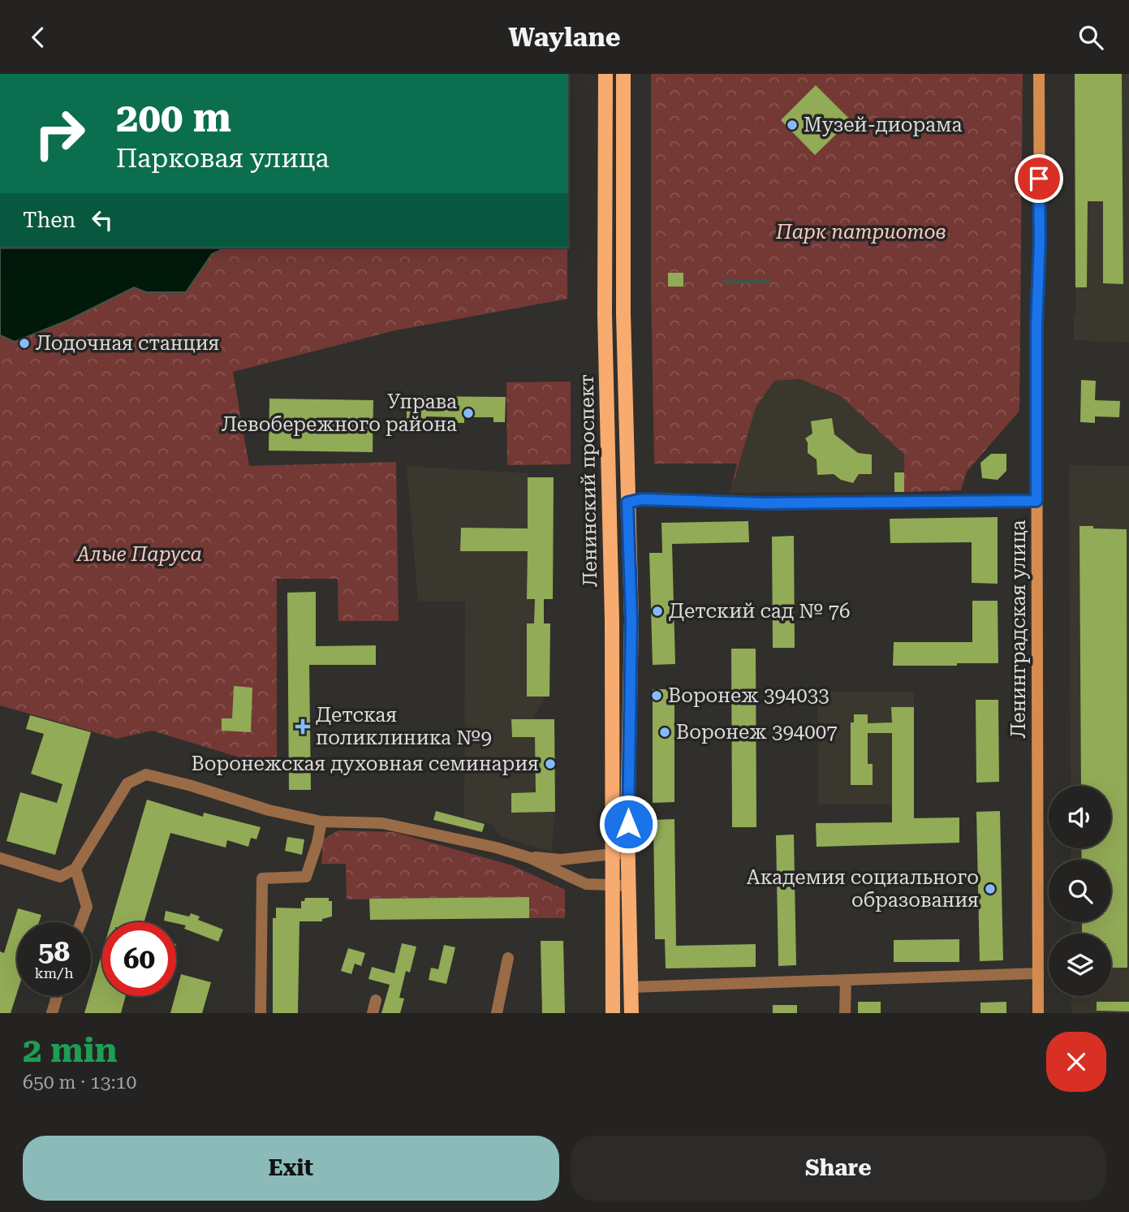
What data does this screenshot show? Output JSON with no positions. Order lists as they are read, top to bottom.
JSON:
{
  "streets": {
    "main road": ["Ленинский проспект", "Ленинградская улица"]
  },
  "parks": ["Парк патриотов", "Алые Паруса"],
  "places": {
    "other": [
      "Музей-диорама",
      "Лодочная станция",
      "Управа Левобережного района",
      "Детский сад № 76",
      "Воронеж 394033",
      "Воронеж 394007",
      "Воронежская духовная семинария",
      "Академия социального образования"
    ],
    "health": ["Детская поликлиника №9"]
  },
  "page": {
    "header": "Waylane",
    "turn": ["200 m", "Парковая улица"],
    "then": "Then",
    "speed": "58 km/h",
    "limit": "60",
    "heading": ["2 min", "650 m · 13:10"],
    "buttons": ["Exit", "Share"]
  }
}
